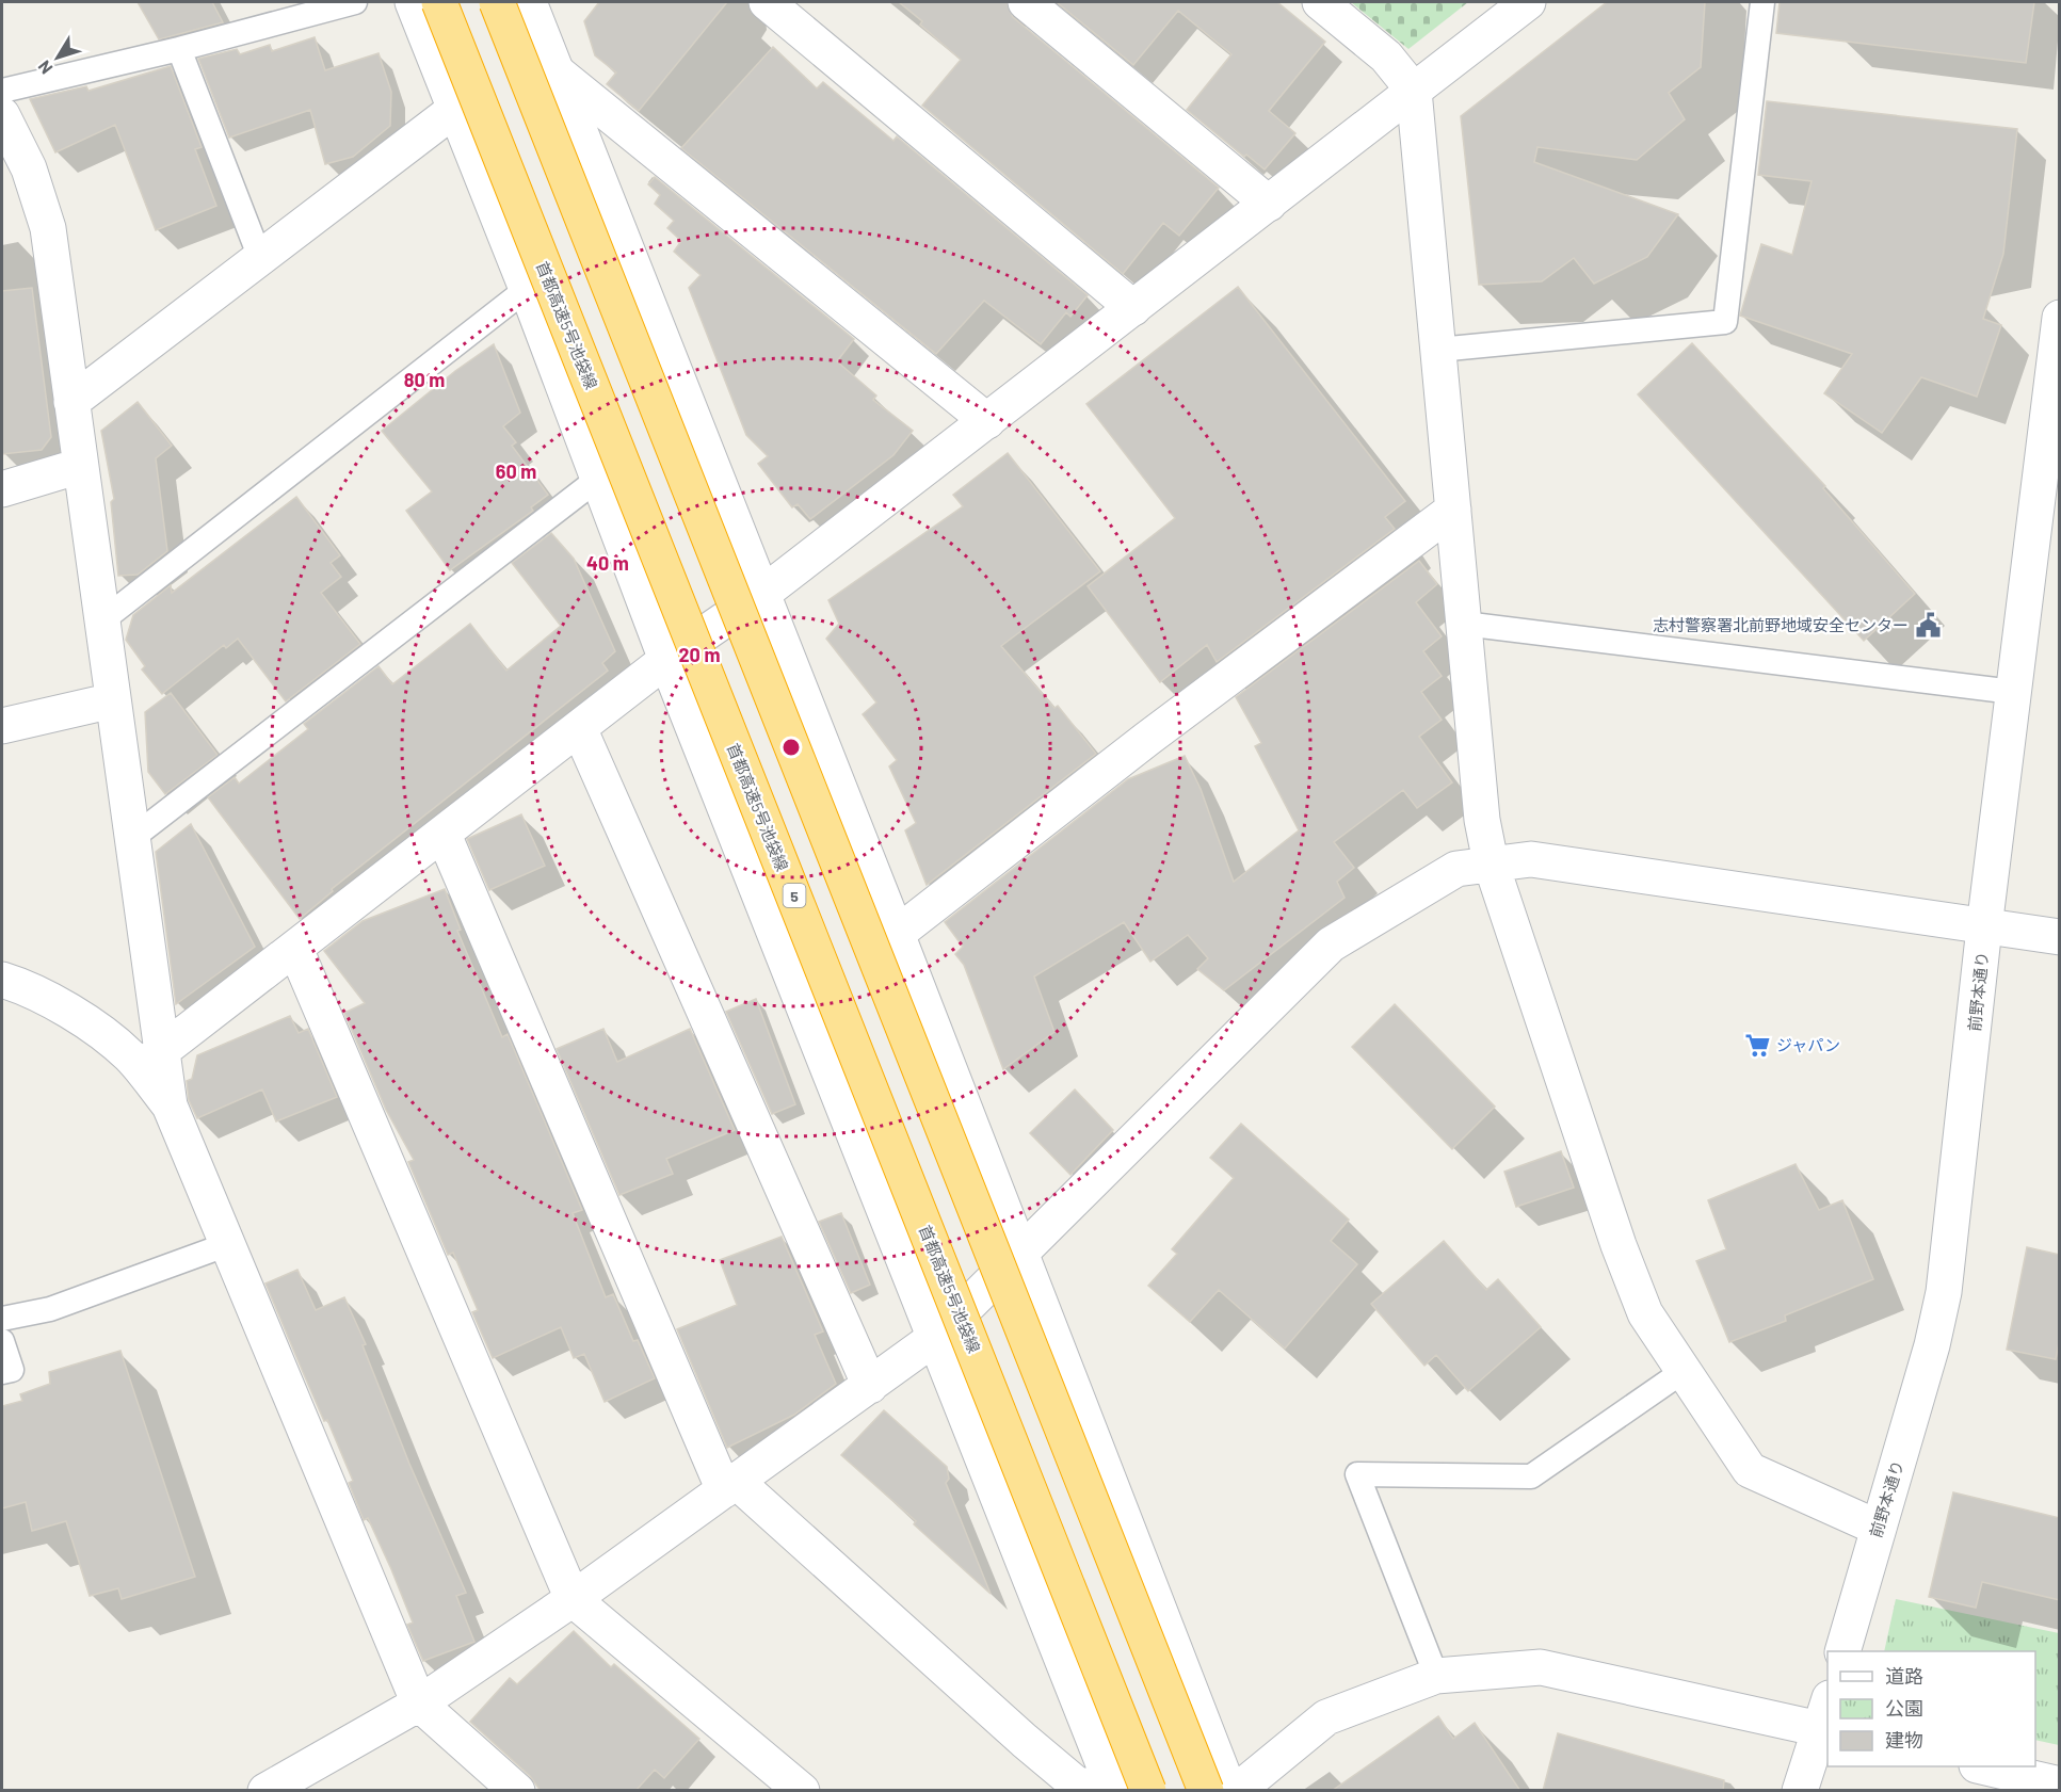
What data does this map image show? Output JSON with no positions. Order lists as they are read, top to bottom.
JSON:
{
  "streets": {
    "highway": ["首都高速5号池袋線", "5"],
    "street": ["前野本通り"]
  },
  "places": {
    "public building": ["志村警察署北前野地域安全センター"],
    "supermarket": ["ジャパン"]
  },
  "legend": ["道路", "公園", "建物"],
  "north": "bottom left",
  "rings": [
    "80 m",
    "60 m",
    "40 m",
    "20 m"
  ]
}
